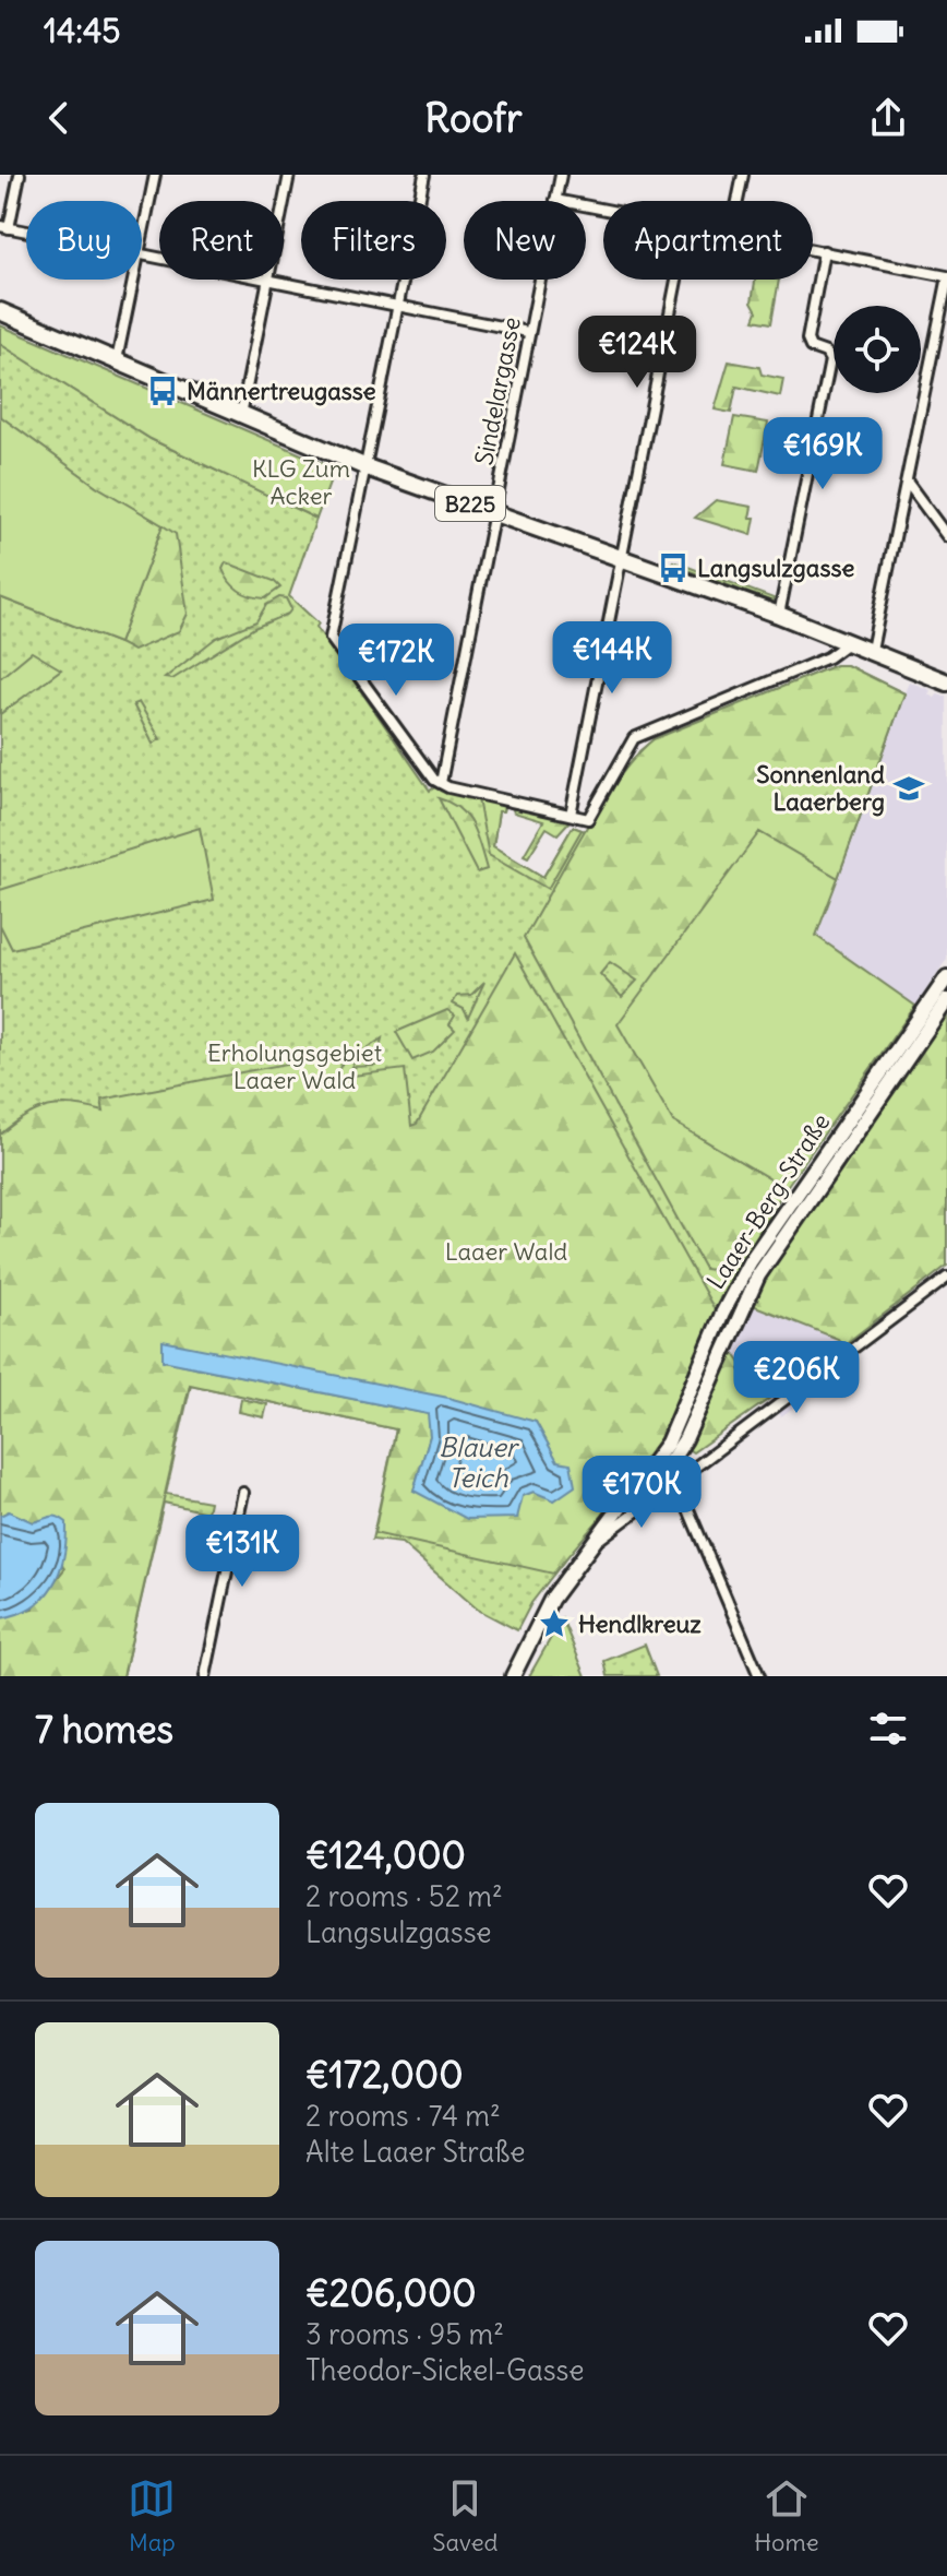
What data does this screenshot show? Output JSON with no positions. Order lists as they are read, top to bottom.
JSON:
{
  "streets": {
    "main road": ["B225", "Laaer-Berg-Straße"],
    "street": ["Sindelargasse"]
  },
  "crossings": [
    ["Sindelargasse", "B225"]
  ],
  "water": ["Blauer Teich"],
  "parks": ["KLG Zum Acker", "Erholungsgebiet Laaer Wald", "Laaer Wald"],
  "places": {
    "bus stop": ["Männertreugasse", "Langsulzgasse"],
    "school or university": ["Sonnenland Laaerberg"],
    "place": ["Hendlkreuz"]
  },
  "page": {
    "status": "14:45",
    "header": "Roofr",
    "chip": [
      "Buy",
      "Rent",
      "Filters",
      "New",
      "Apartment"
    ],
    "price": [
      "€124K",
      "€169K",
      "€144K",
      "€172K",
      "€206K",
      "€170K",
      "€131K"
    ],
    "heading": "7 homes",
    "list": [
      {
        "name": "€124,000",
        "note": "2 rooms · 52 m² · Langsulzgasse"
      },
      {
        "name": "€172,000",
        "note": "2 rooms · 74 m² · Alte Laaer Straße"
      },
      {
        "name": "€206,000",
        "note": "3 rooms · 95 m² · Theodor-Sickel-Gasse"
      }
    ],
    "tabs": ["Map", "Saved", "Home"]
  }
}
